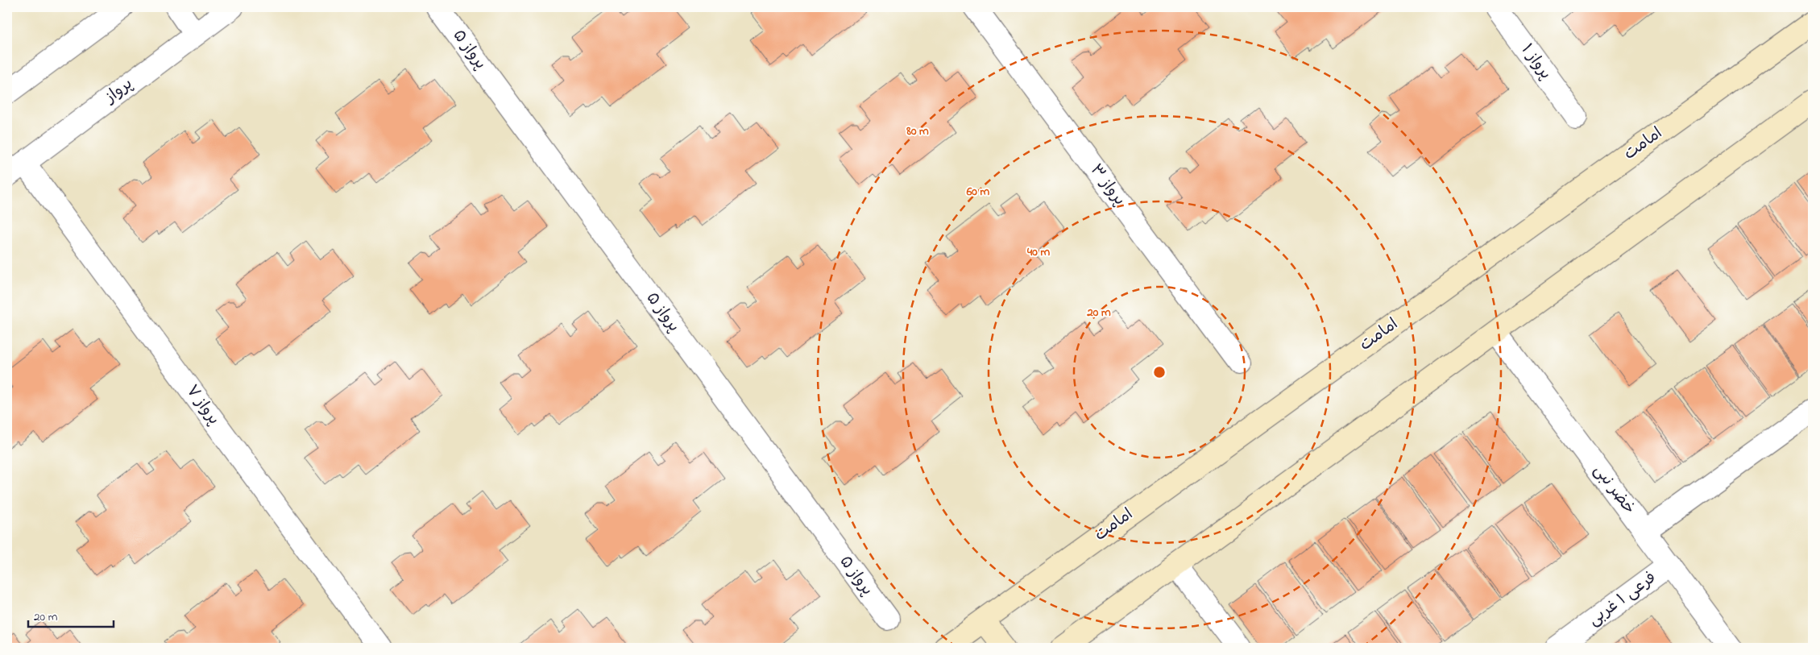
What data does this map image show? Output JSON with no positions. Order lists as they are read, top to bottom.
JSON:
{
  "streets": {
    "main road": ["امامت"],
    "street": [
      "پرواز ۵",
      "پرواز ۱",
      "پرواز",
      "پرواز ۳",
      "پرواز ۷",
      "خضر نبی",
      "فرعی ۱ غربی"
    ]
  },
  "crossings": [
    ["پرواز", "پرواز ۷"],
    ["خضر نبی", "فرعی ۱ غربی"]
  ],
  "scale_bar": "20 m",
  "rings": [
    "80 m",
    "60 m",
    "40 m",
    "20 m"
  ]
}
